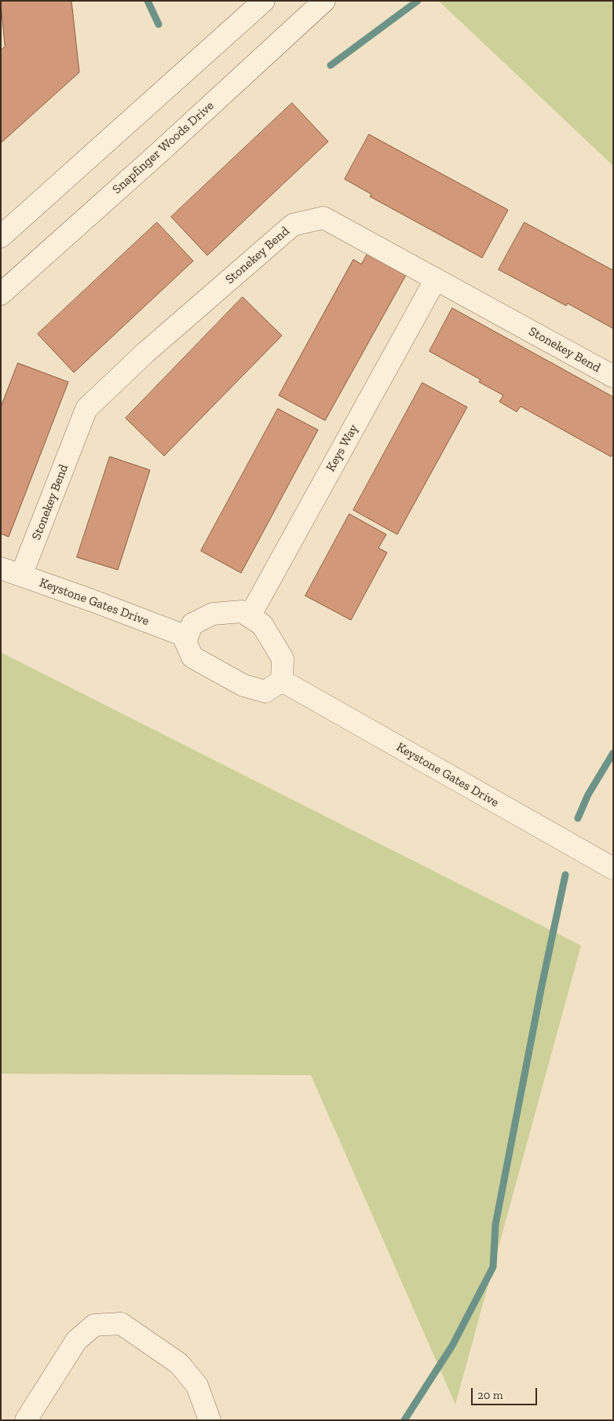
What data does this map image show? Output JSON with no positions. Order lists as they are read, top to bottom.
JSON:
{
  "streets": {
    "street": [
      "Snapfinger Woods Drive",
      "Stonekey Bend",
      "Keys Way",
      "Keystone Gates Drive"
    ]
  },
  "crossings": [
    ["Stonekey Bend", "Keys Way"],
    ["Stonekey Bend", "Keystone Gates Drive"],
    ["Keys Way", "Keystone Gates Drive"]
  ],
  "scale_bar": "20 m"
}
